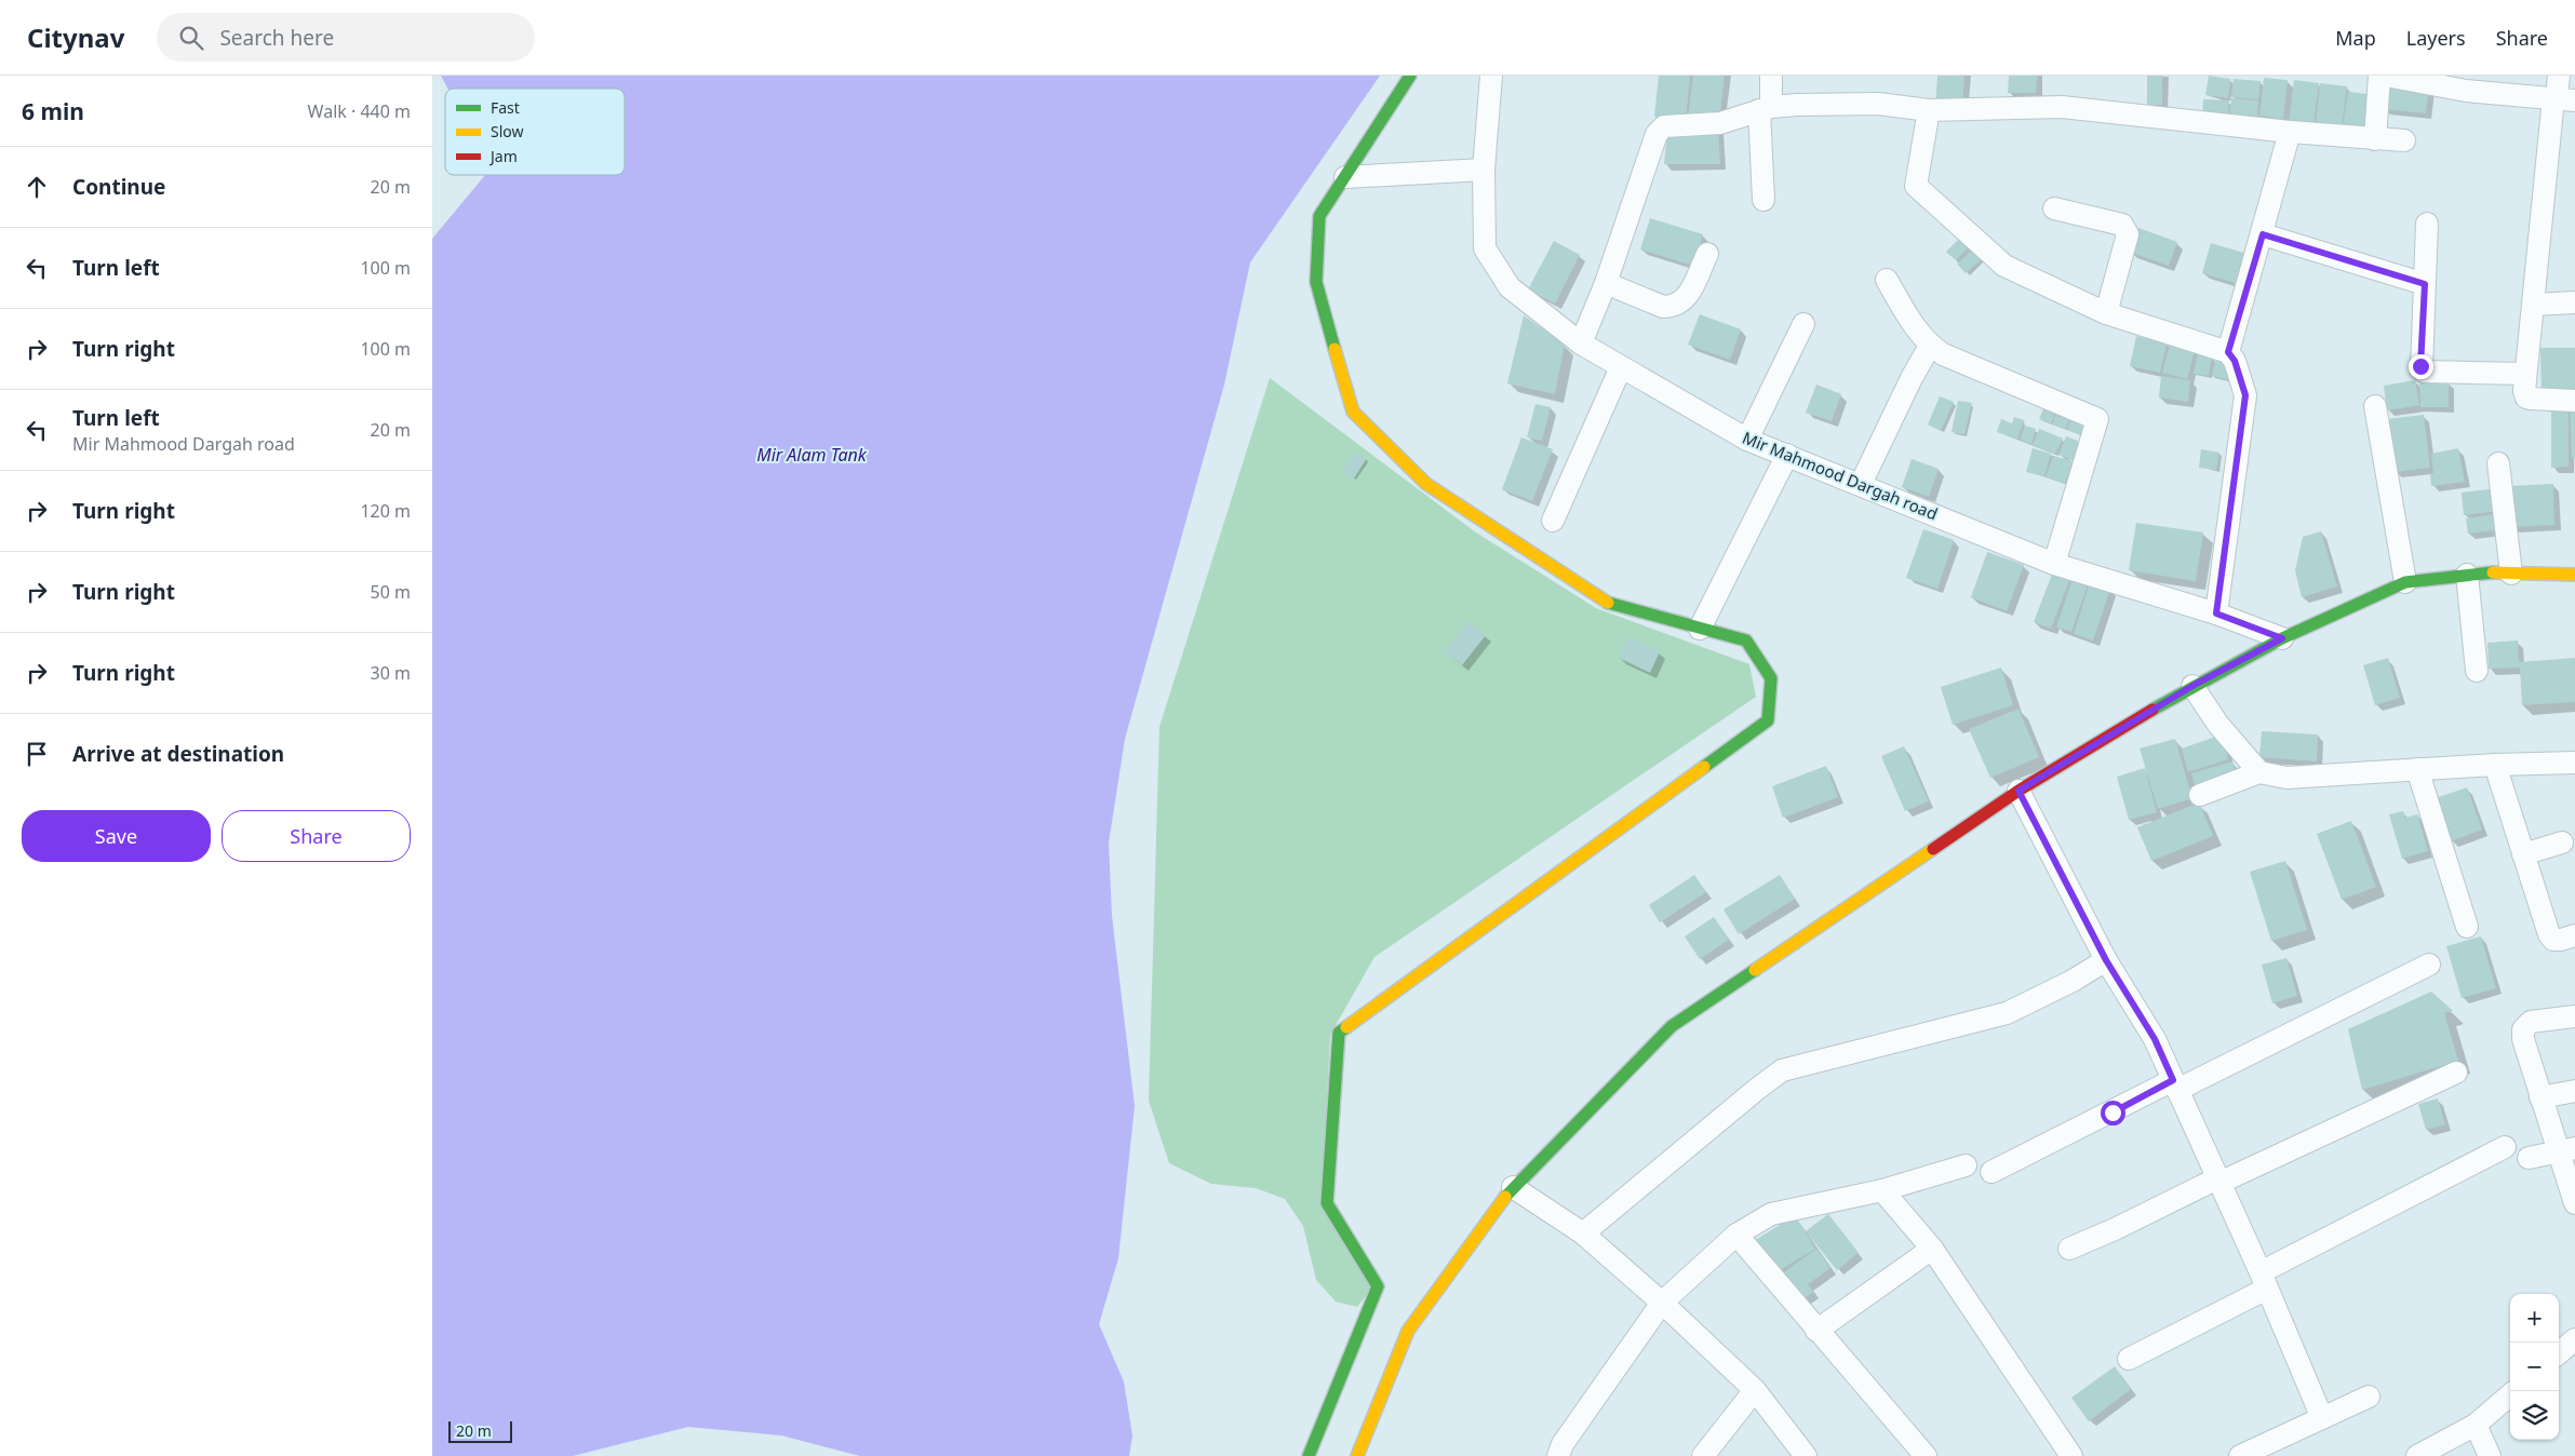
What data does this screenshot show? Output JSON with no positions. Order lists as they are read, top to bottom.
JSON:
{
  "streets": {
    "street": ["Mir Mahmood Dargah road"]
  },
  "water": ["Mir Alam Tank"],
  "legend": ["Fast", "Slow", "Jam"],
  "scale_bar": "20 m",
  "page": {
    "header": "Citynav",
    "search": "Search here",
    "nav": ["Map", "Layers", "Share"],
    "heading": ["6 min", "Walk · 440 m"],
    "list": [
      ["Continue", "20 m"],
      ["Turn left", "100 m"],
      ["Turn right", "100 m"],
      ["Turn left", "Mir Mahmood Dargah road", "20 m"],
      ["Turn right", "120 m"],
      ["Turn right", "50 m"],
      ["Turn right", "30 m"],
      "Arrive at destination"
    ],
    "buttons": ["Save", "Share"],
    "map_buttons": ["+", "−"],
    "scale": "20 m"
  }
}
